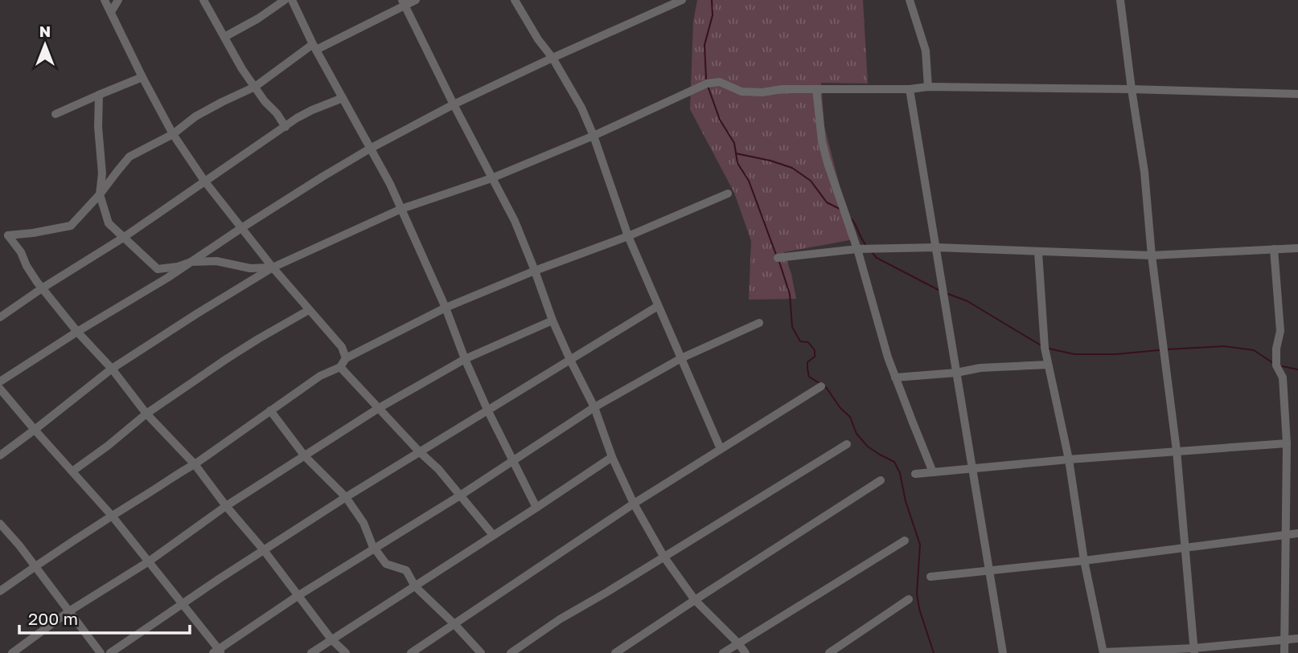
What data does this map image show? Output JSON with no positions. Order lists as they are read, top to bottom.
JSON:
{
  "scale_bar": "200 m",
  "north": "top"
}
